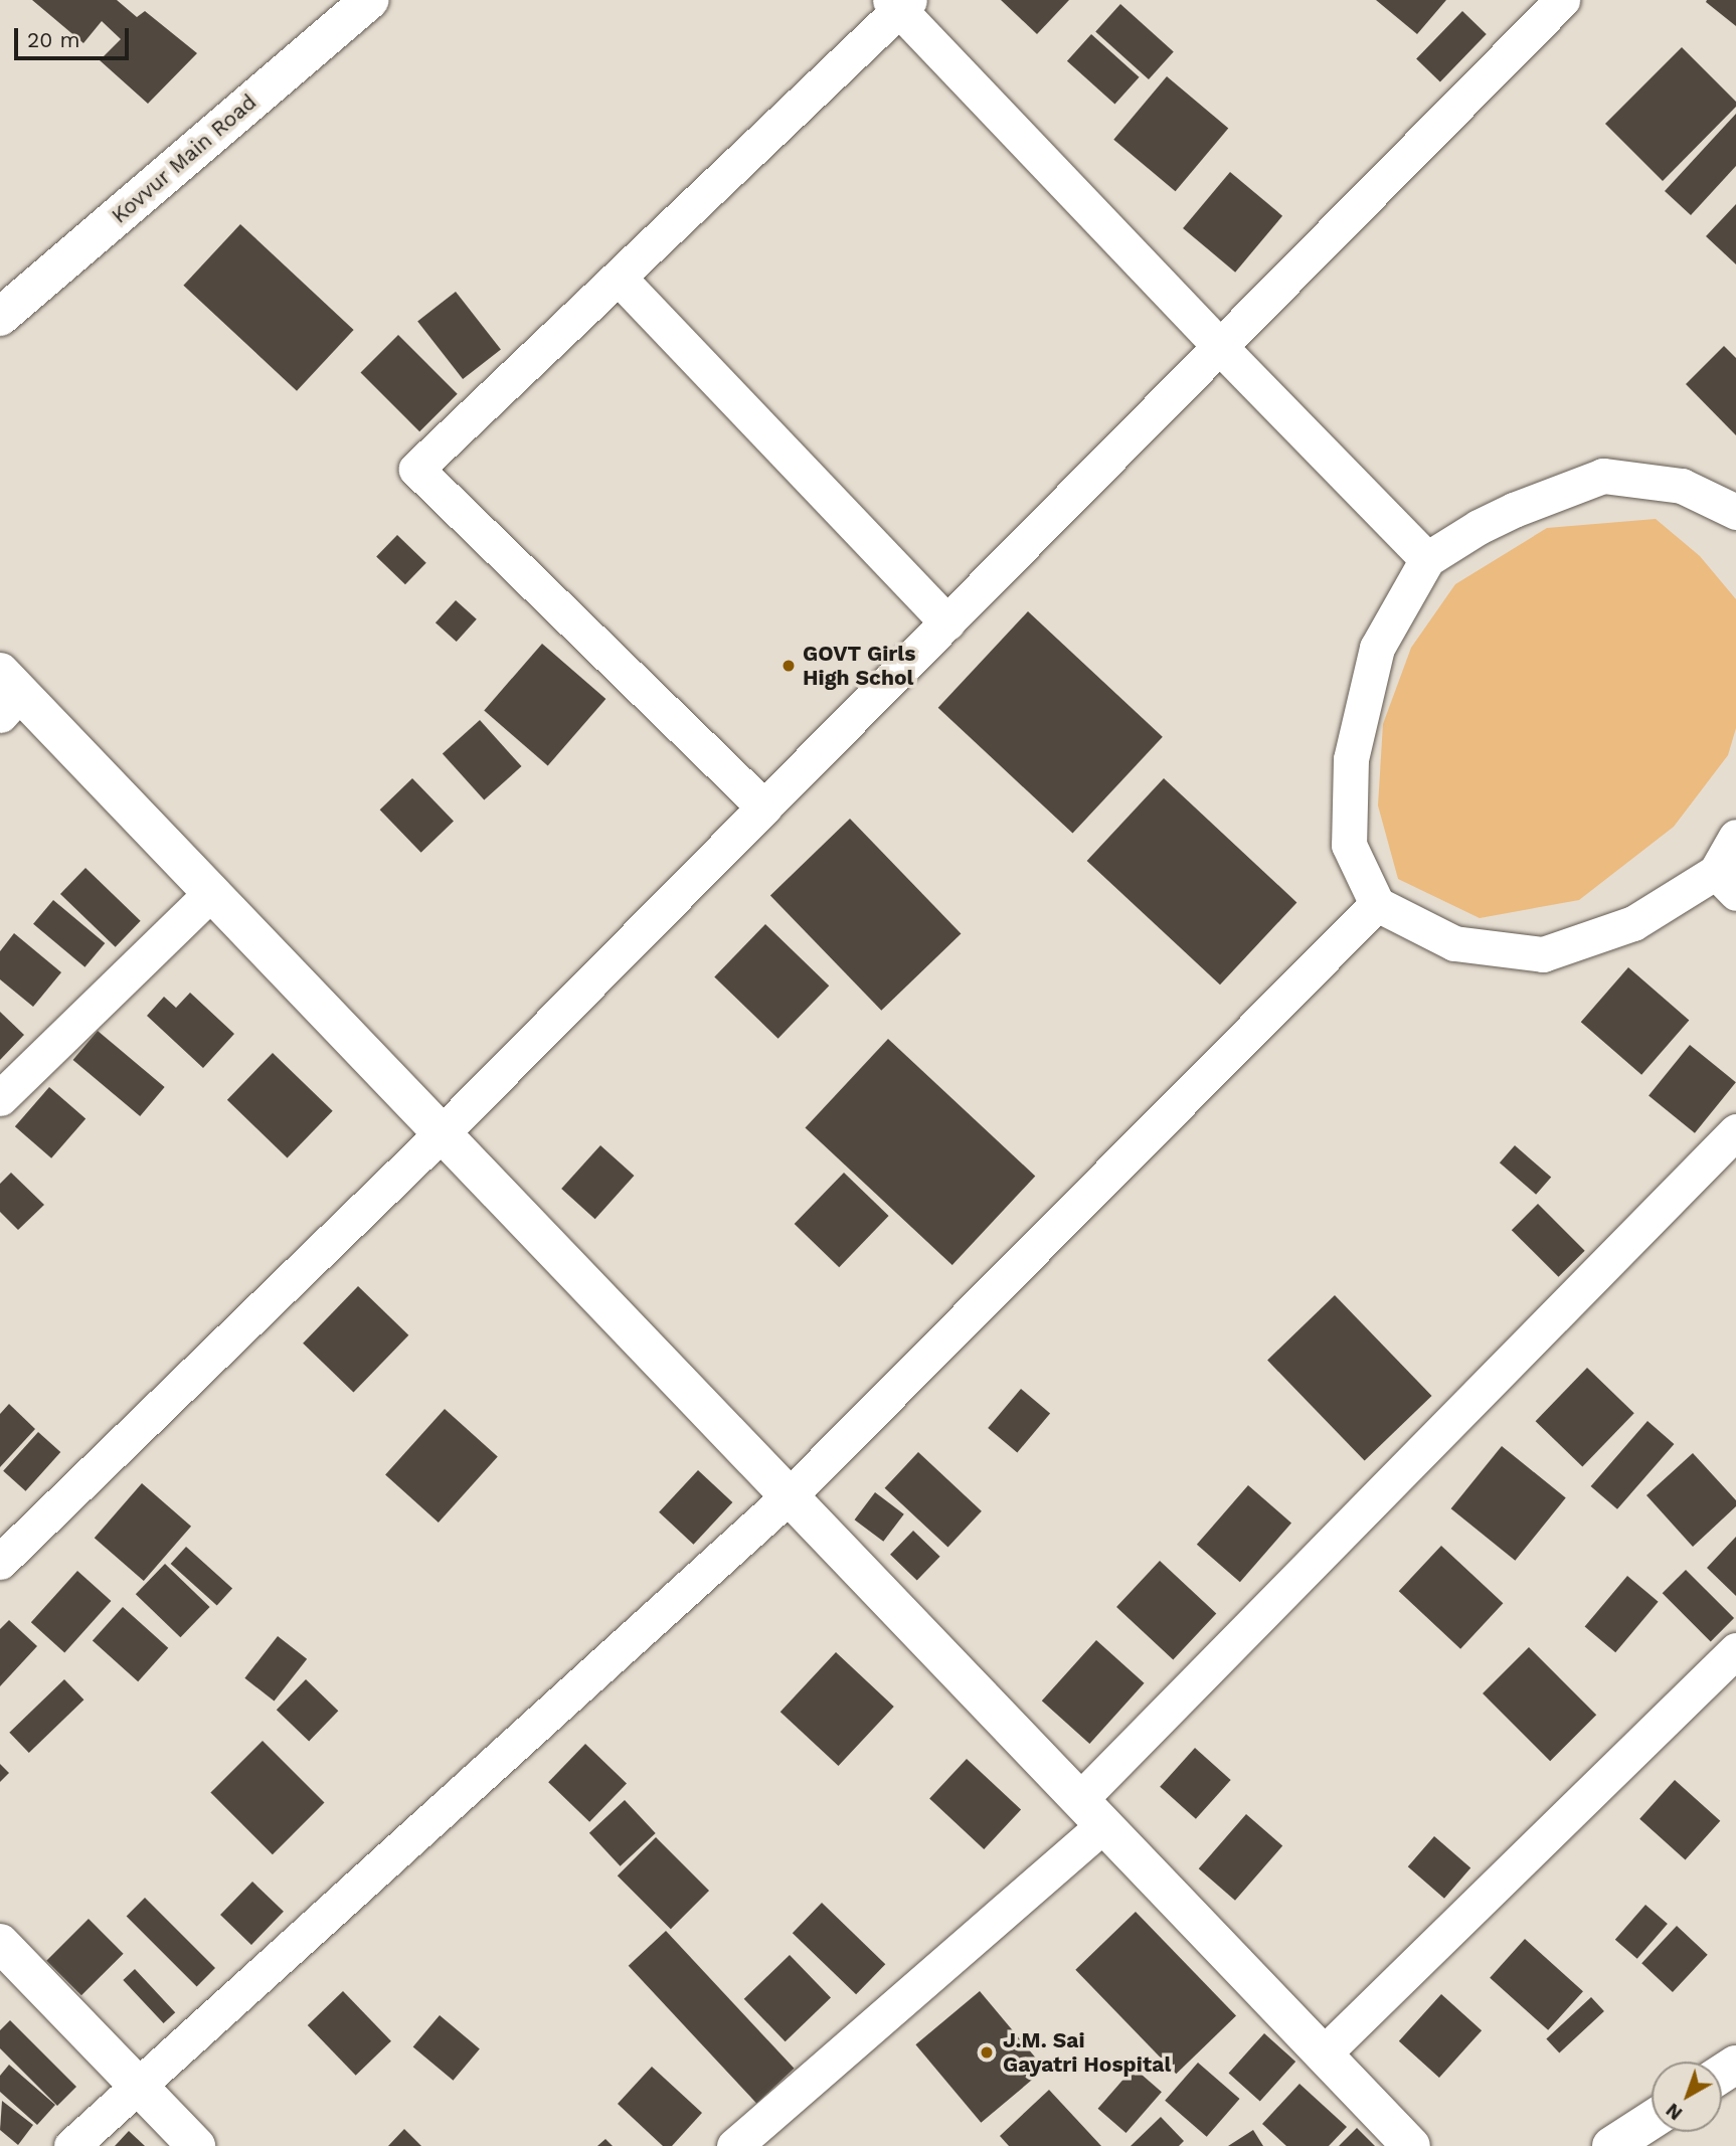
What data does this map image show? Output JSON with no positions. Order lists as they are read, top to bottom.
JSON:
{
  "streets": {
    "street": ["Kovvur Main Road"]
  },
  "places": ["GOVT Girls High Schol", "J.M. Sai Gayatri Hospital"],
  "scale_bar": "20 m",
  "north": "bottom left"
}
